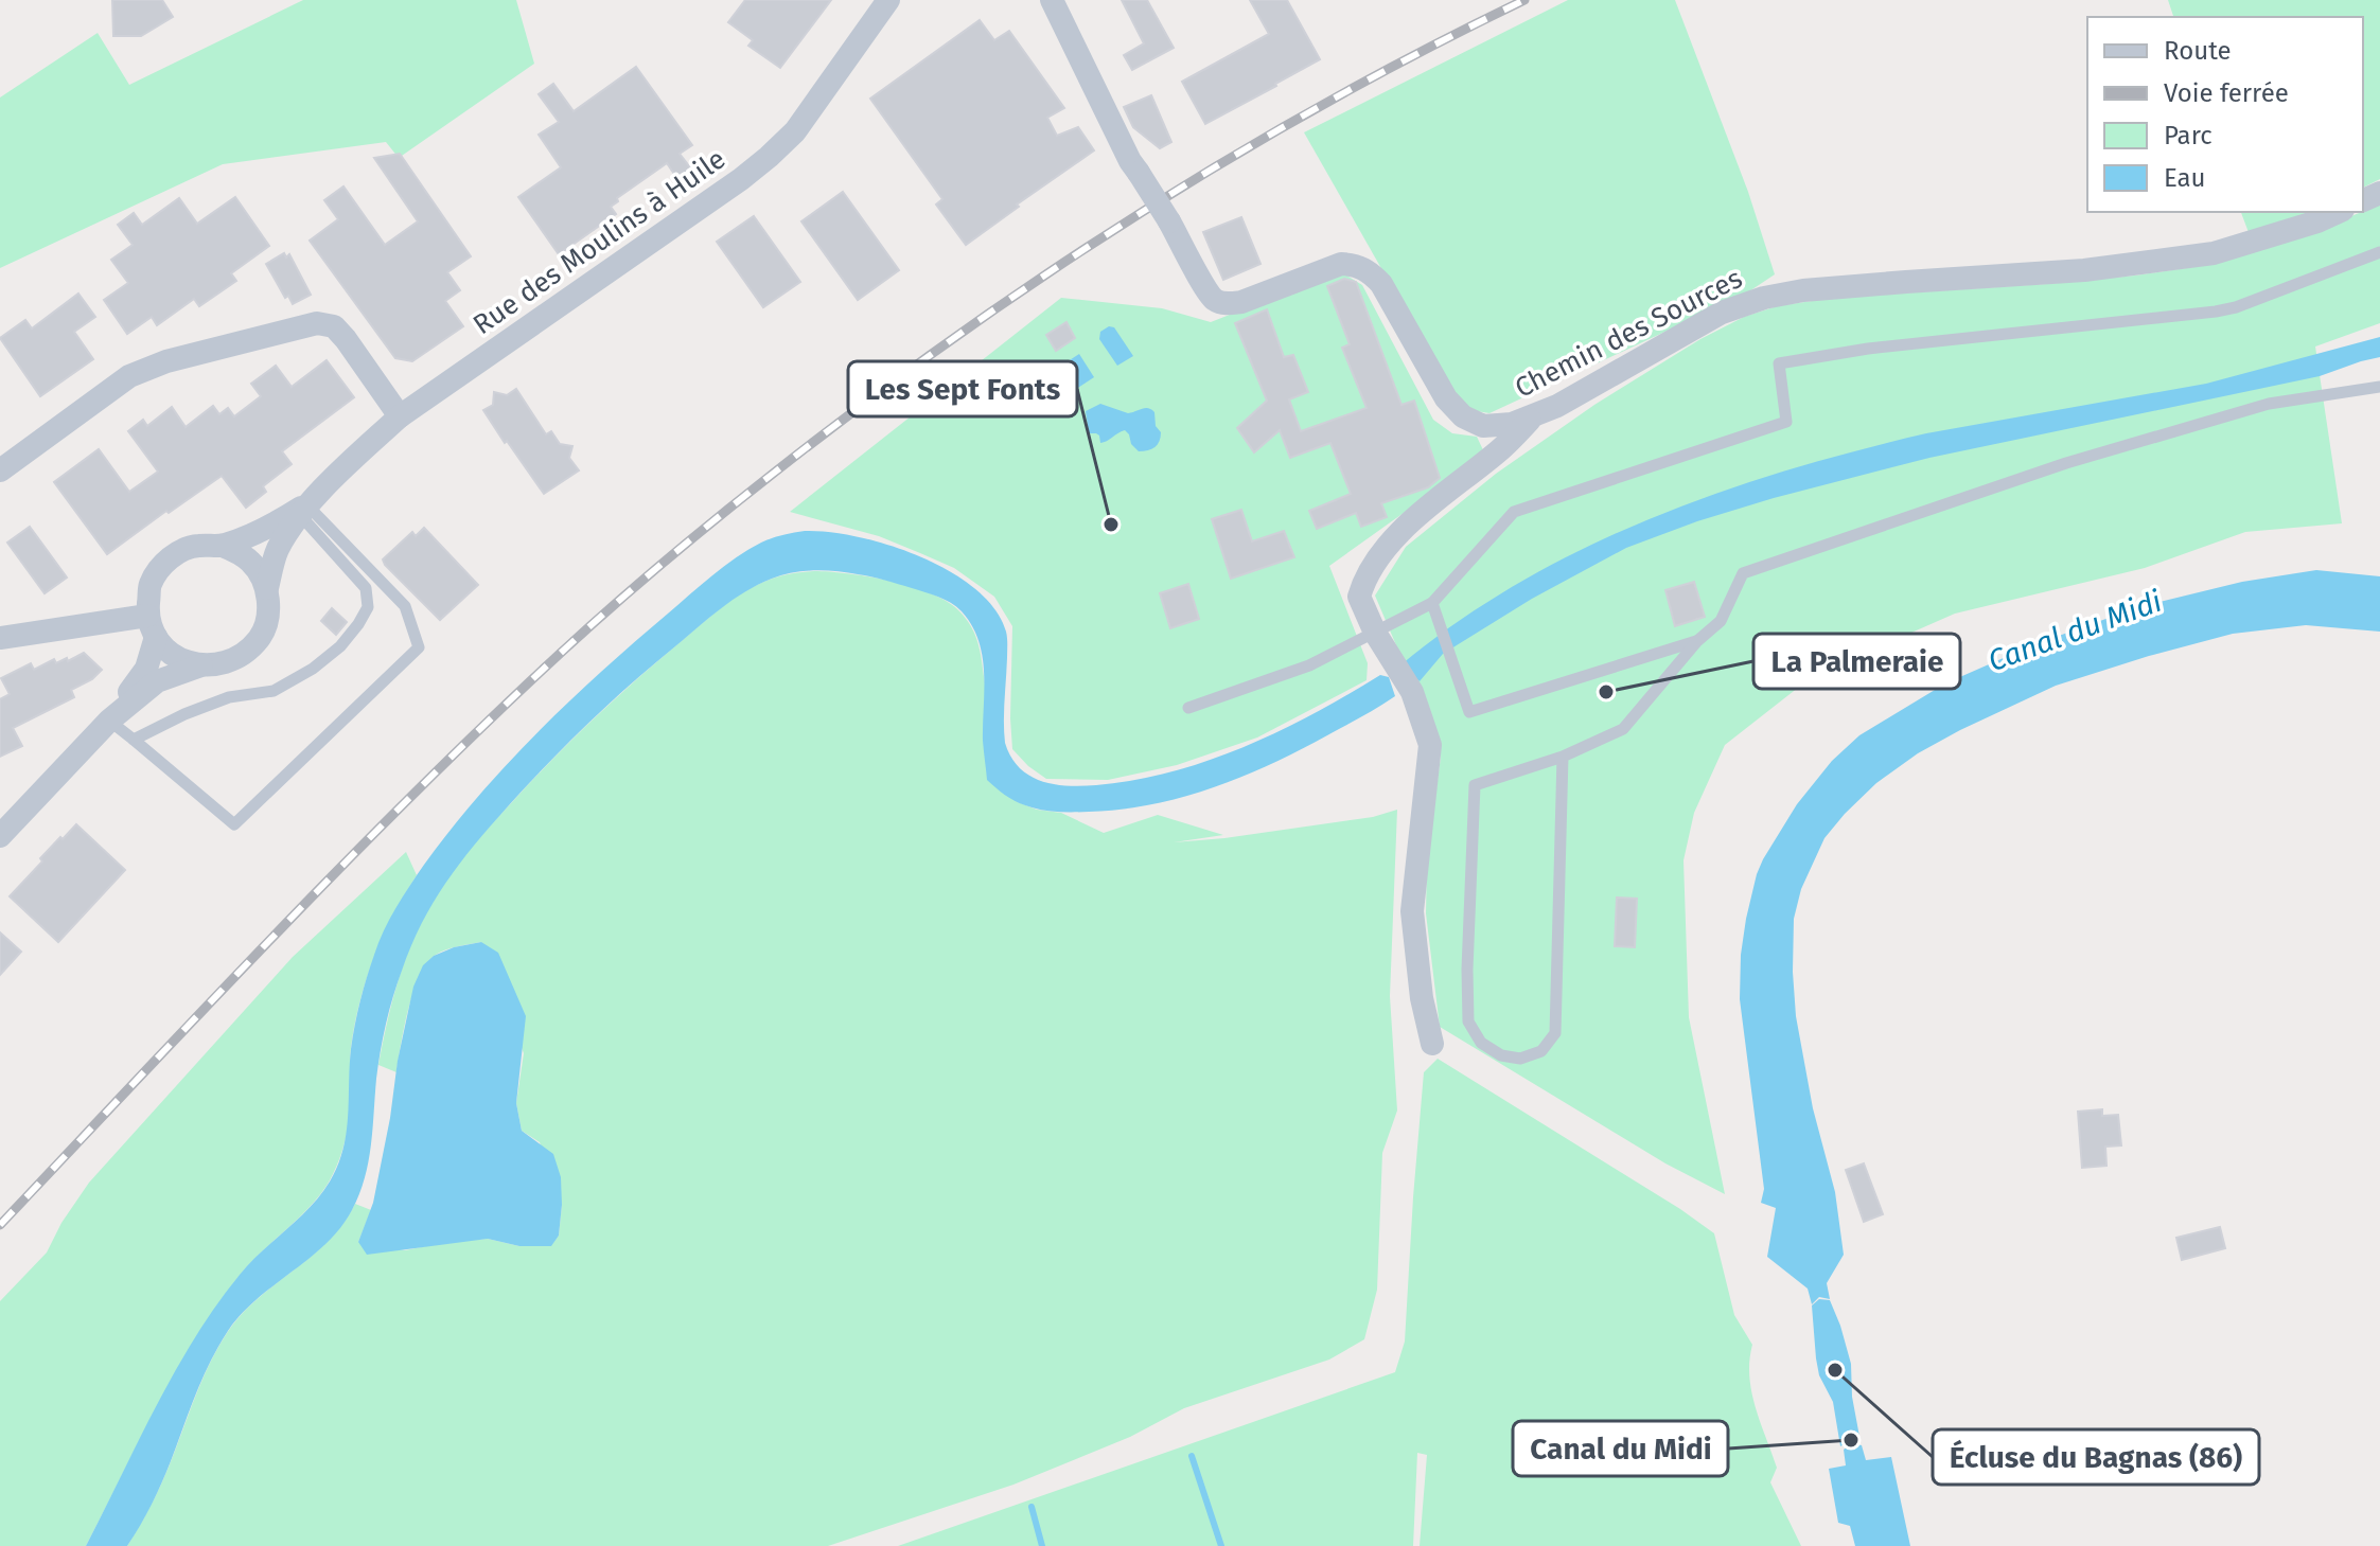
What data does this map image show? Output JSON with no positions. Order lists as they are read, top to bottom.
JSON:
{
  "streets": {
    "street": ["Rue des Moulins à Huile", "Chemin des Sources"]
  },
  "water": ["Canal du Midi"],
  "places": [
    "Les Sept Fonts",
    "La Palmeraie",
    "Écluse du Bagnas (86)",
    "Canal du Midi"
  ],
  "legend": [
    "Route",
    "Voie ferrée",
    "Parc",
    "Eau"
  ]
}
